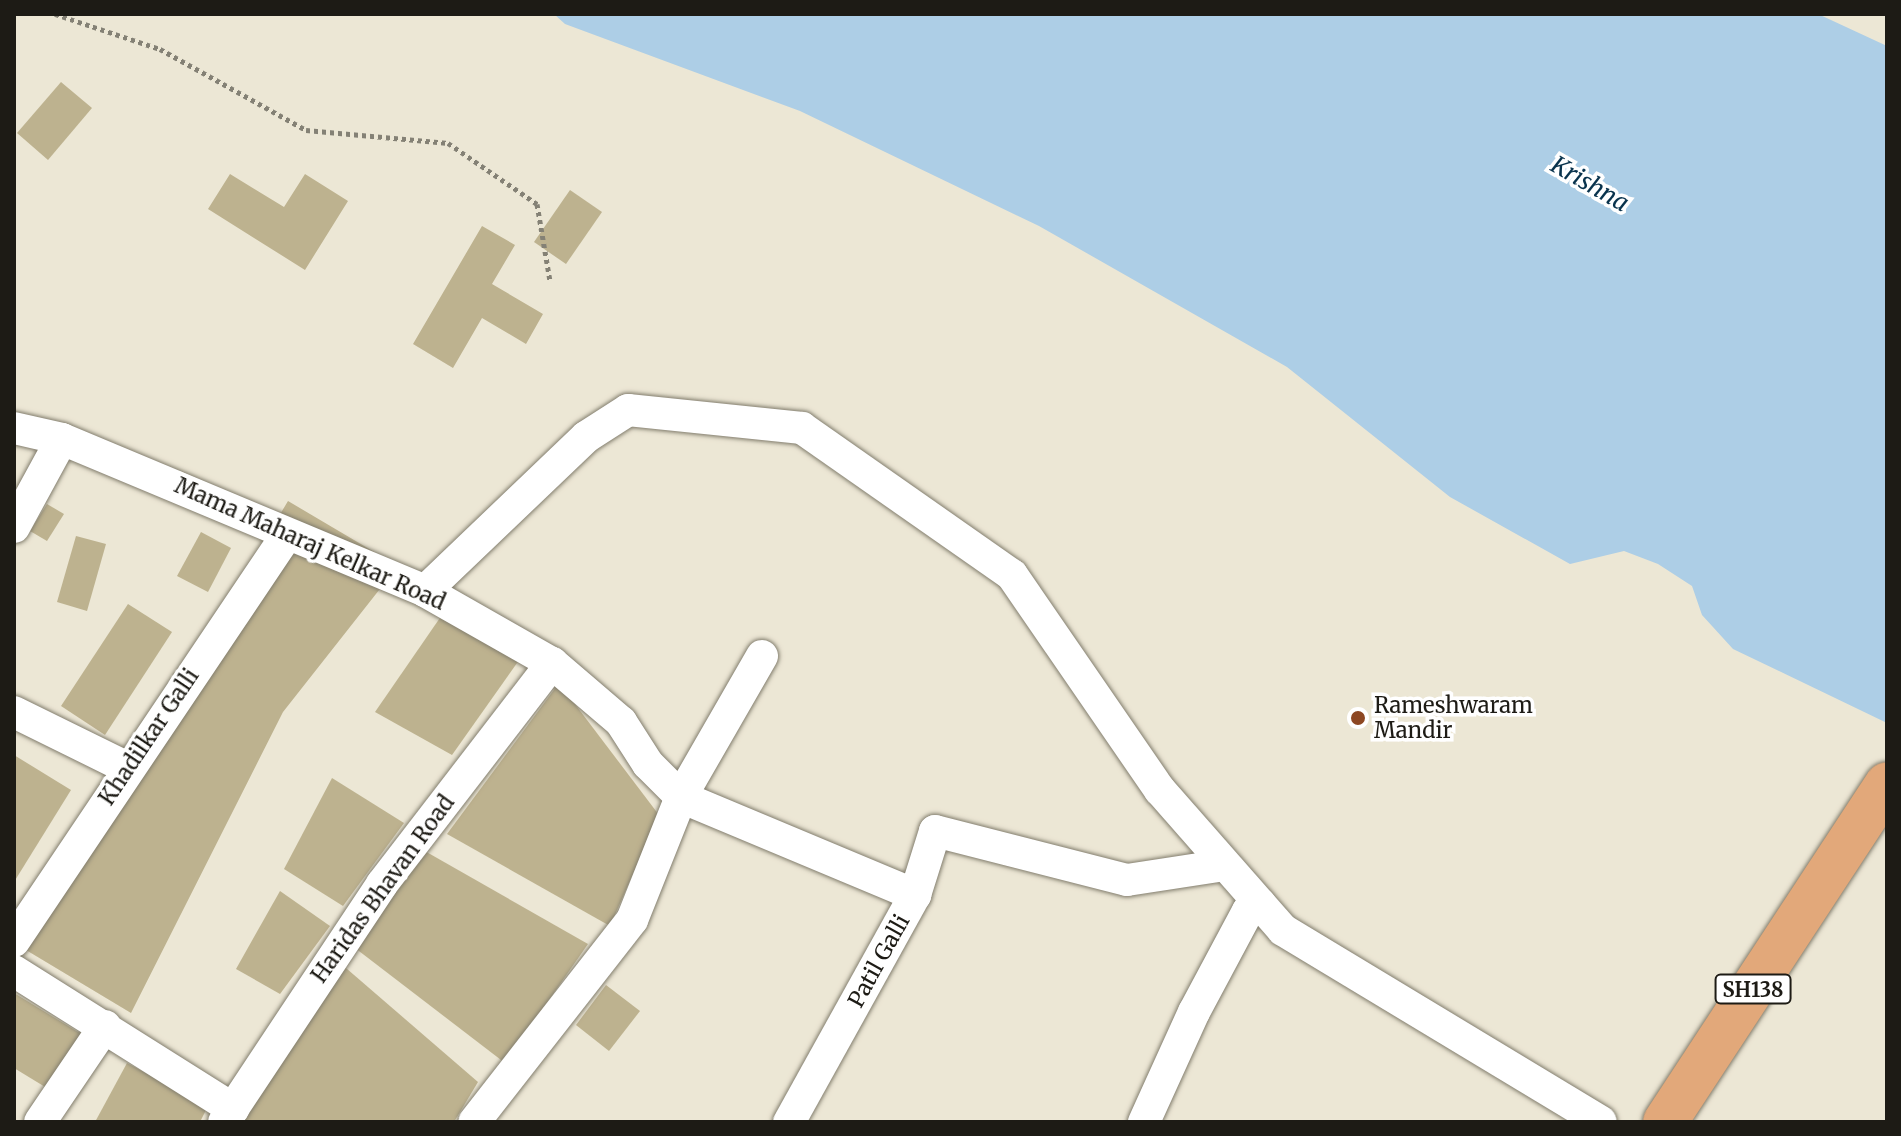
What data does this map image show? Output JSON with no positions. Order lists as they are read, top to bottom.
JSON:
{
  "streets": {
    "highway": ["SH138"],
    "street": [
      "Mama Maharaj Kelkar Road",
      "Khadilkar Galli",
      "Haridas Bhavan Road",
      "Patil Galli"
    ]
  },
  "crossings": [
    ["Mama Maharaj Kelkar Road", "Khadilkar Galli"],
    ["Mama Maharaj Kelkar Road", "Haridas Bhavan Road"],
    ["Mama Maharaj Kelkar Road", "Patil Galli"]
  ],
  "water": ["Krishna"],
  "places": ["Rameshwaram Mandir"]
}
